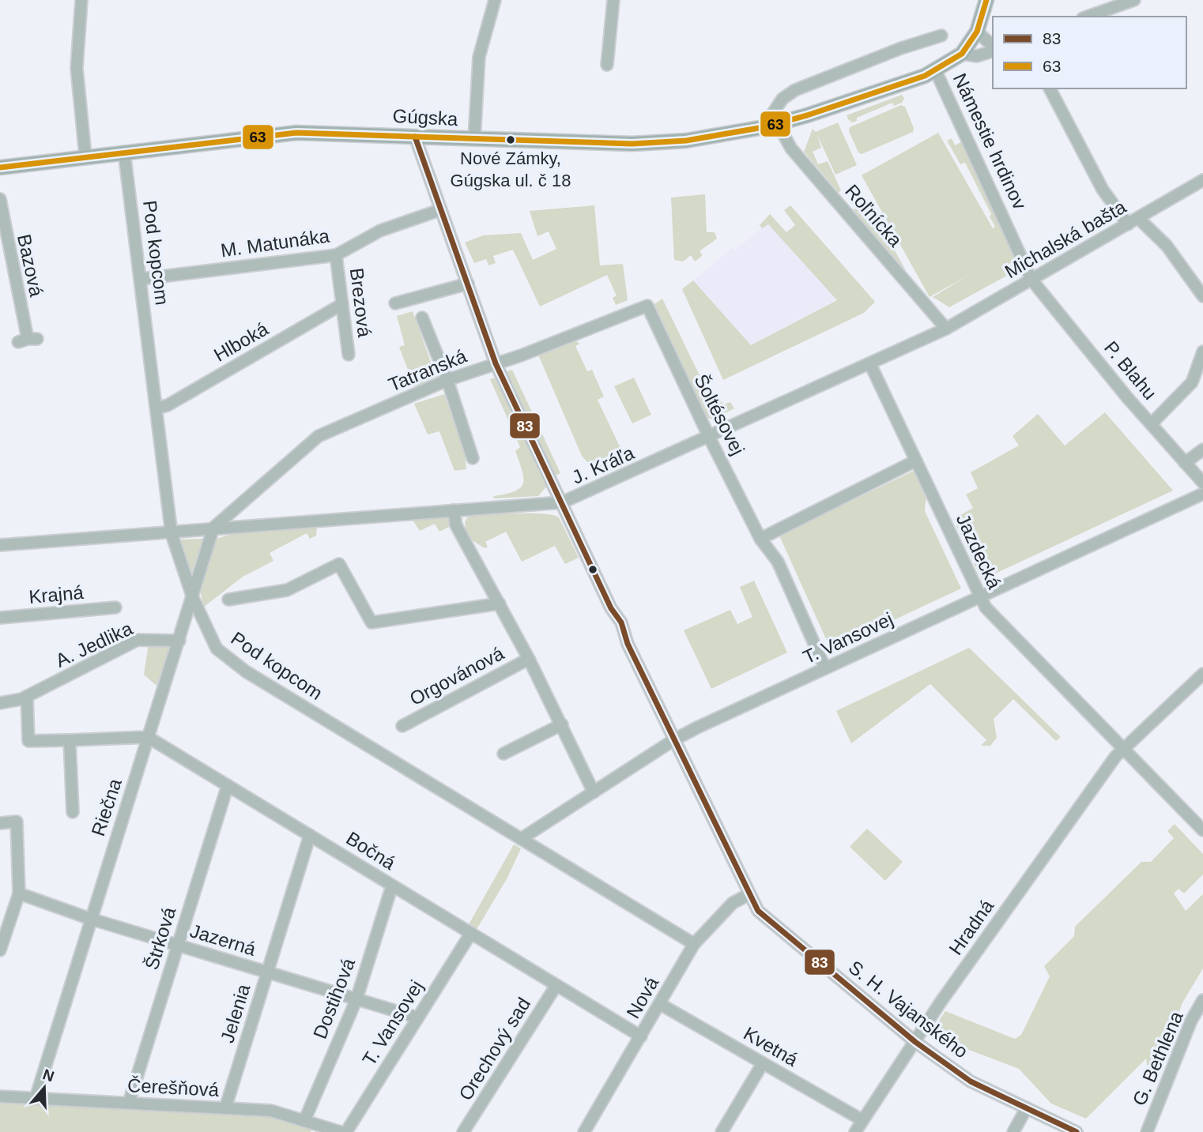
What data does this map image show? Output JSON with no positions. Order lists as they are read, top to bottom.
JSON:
{
  "streets": {
    "main road": ["Gúgska", "Námestie hrdinov"],
    "street": [
      "Roľnícka",
      "Michalská bašta",
      "M. Matunáka",
      "Pod kopcom",
      "Bazová",
      "Brezová",
      "Hlboká",
      "Tatranská",
      "P. Blahu",
      "Šoltésovej",
      "J. Kráľa",
      "Jazdecká",
      "Krajná",
      "T. Vansovej",
      "A. Jedlika",
      "Orgovánová",
      "Riečna",
      "Bočná",
      "Hradná",
      "Štrková",
      "Jazerná",
      "Nová",
      "Dostihová",
      "S. H. Vajanského",
      "Jelenia",
      "Kvetná",
      "Orechový sad",
      "G. Bethlena",
      "Čerešňová"
    ]
  },
  "crossings": [
    ["Gúgska", "Námestie hrdinov"],
    ["Gúgska", "Pod kopcom"],
    ["Gúgska", "S. H. Vajanského"],
    ["Námestie hrdinov", "Roľnícka"],
    ["Námestie hrdinov", "Michalská bašta"],
    ["Námestie hrdinov", "P. Blahu"],
    ["Roľnícka", "Michalská bašta"],
    ["Roľnícka", "J. Kráľa"],
    ["Michalská bašta", "P. Blahu"],
    ["Michalská bašta", "J. Kráľa"],
    ["M. Matunáka", "Pod kopcom"],
    ["M. Matunáka", "Brezová"],
    ["M. Matunáka", "S. H. Vajanského"],
    ["Pod kopcom", "Hlboká"],
    ["Pod kopcom", "T. Vansovej"],
    ["Pod kopcom", "Riečna"],
    ["Pod kopcom", "Nová"],
    ["Brezová", "Hlboká"],
    ["Tatranská", "Šoltésovej"],
    ["Tatranská", "J. Kráľa"],
    ["Tatranská", "Riečna"],
    ["Tatranská", "S. H. Vajanského"],
    ["Šoltésovej", "J. Kráľa"],
    ["Šoltésovej", "T. Vansovej"],
    ["J. Kráľa", "Jazdecká"],
    ["J. Kráľa", "Orgovánová"],
    ["J. Kráľa", "Riečna"],
    ["J. Kráľa", "S. H. Vajanského"],
    ["Jazdecká", "T. Vansovej"],
    ["Jazdecká", "Hradná"],
    ["T. Vansovej", "Orgovánová"],
    ["T. Vansovej", "Bočná"],
    ["T. Vansovej", "Jazerná"],
    ["T. Vansovej", "S. H. Vajanského"],
    ["A. Jedlika", "Riečna"],
    ["Riečna", "Bočná"],
    ["Riečna", "Jazerná"],
    ["Riečna", "Čerešňová"],
    ["Bočná", "Štrková"],
    ["Bočná", "Nová"],
    ["Bočná", "Dostihová"],
    ["Bočná", "Jelenia"],
    ["Bočná", "Orechový sad"],
    ["Hradná", "S. H. Vajanského"],
    ["Hradná", "Kvetná"],
    ["Štrková", "Jazerná"],
    ["Štrková", "Čerešňová"],
    ["Jazerná", "Dostihová"],
    ["Jazerná", "Jelenia"],
    ["Nová", "S. H. Vajanského"],
    ["Nová", "Kvetná"],
    ["Dostihová", "Čerešňová"],
    ["Jelenia", "Čerešňová"]
  ],
  "places": ["Nové Zámky, Gúgska ul. č 18"],
  "lines": ["transit line 63", "transit line 83"],
  "legend": ["83", "63"],
  "north": "top"
}
